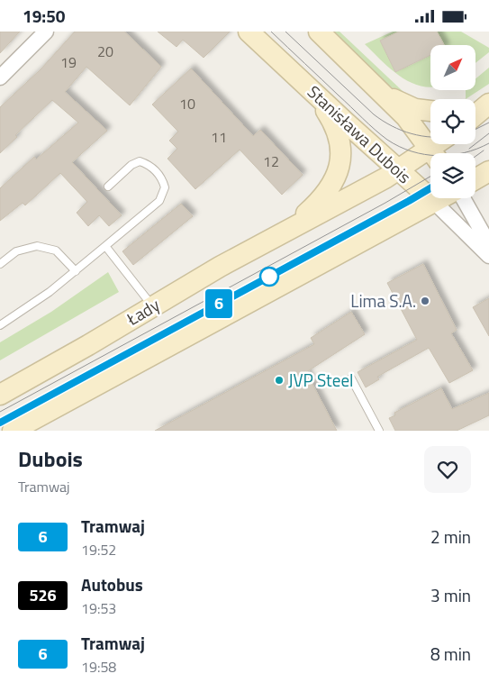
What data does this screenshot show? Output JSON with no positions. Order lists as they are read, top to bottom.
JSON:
{
  "streets": {
    "street": ["Stanisława Dubois", "Łady"]
  },
  "crossings": [
    ["Stanisława Dubois", "Łady"]
  ],
  "places": ["Lima S.A.", "JVP Steel"],
  "lines": ["tram line 6"],
  "house_numbers": [
    "20",
    "19",
    "10",
    "11",
    "12"
  ],
  "north": "top right",
  "page": {
    "status": "19:50",
    "on_map": "6",
    "heading": ["Dubois", "Tramwaj"],
    "list": [
      {
        "mark": "6",
        "name": "Tramwaj",
        "note": "19:52",
        "value": "2 min"
      },
      {
        "mark": "526",
        "name": "Autobus",
        "note": "19:53",
        "value": "3 min"
      },
      {
        "mark": "6",
        "name": "Tramwaj",
        "note": "19:58",
        "value": "8 min"
      }
    ]
  }
}
